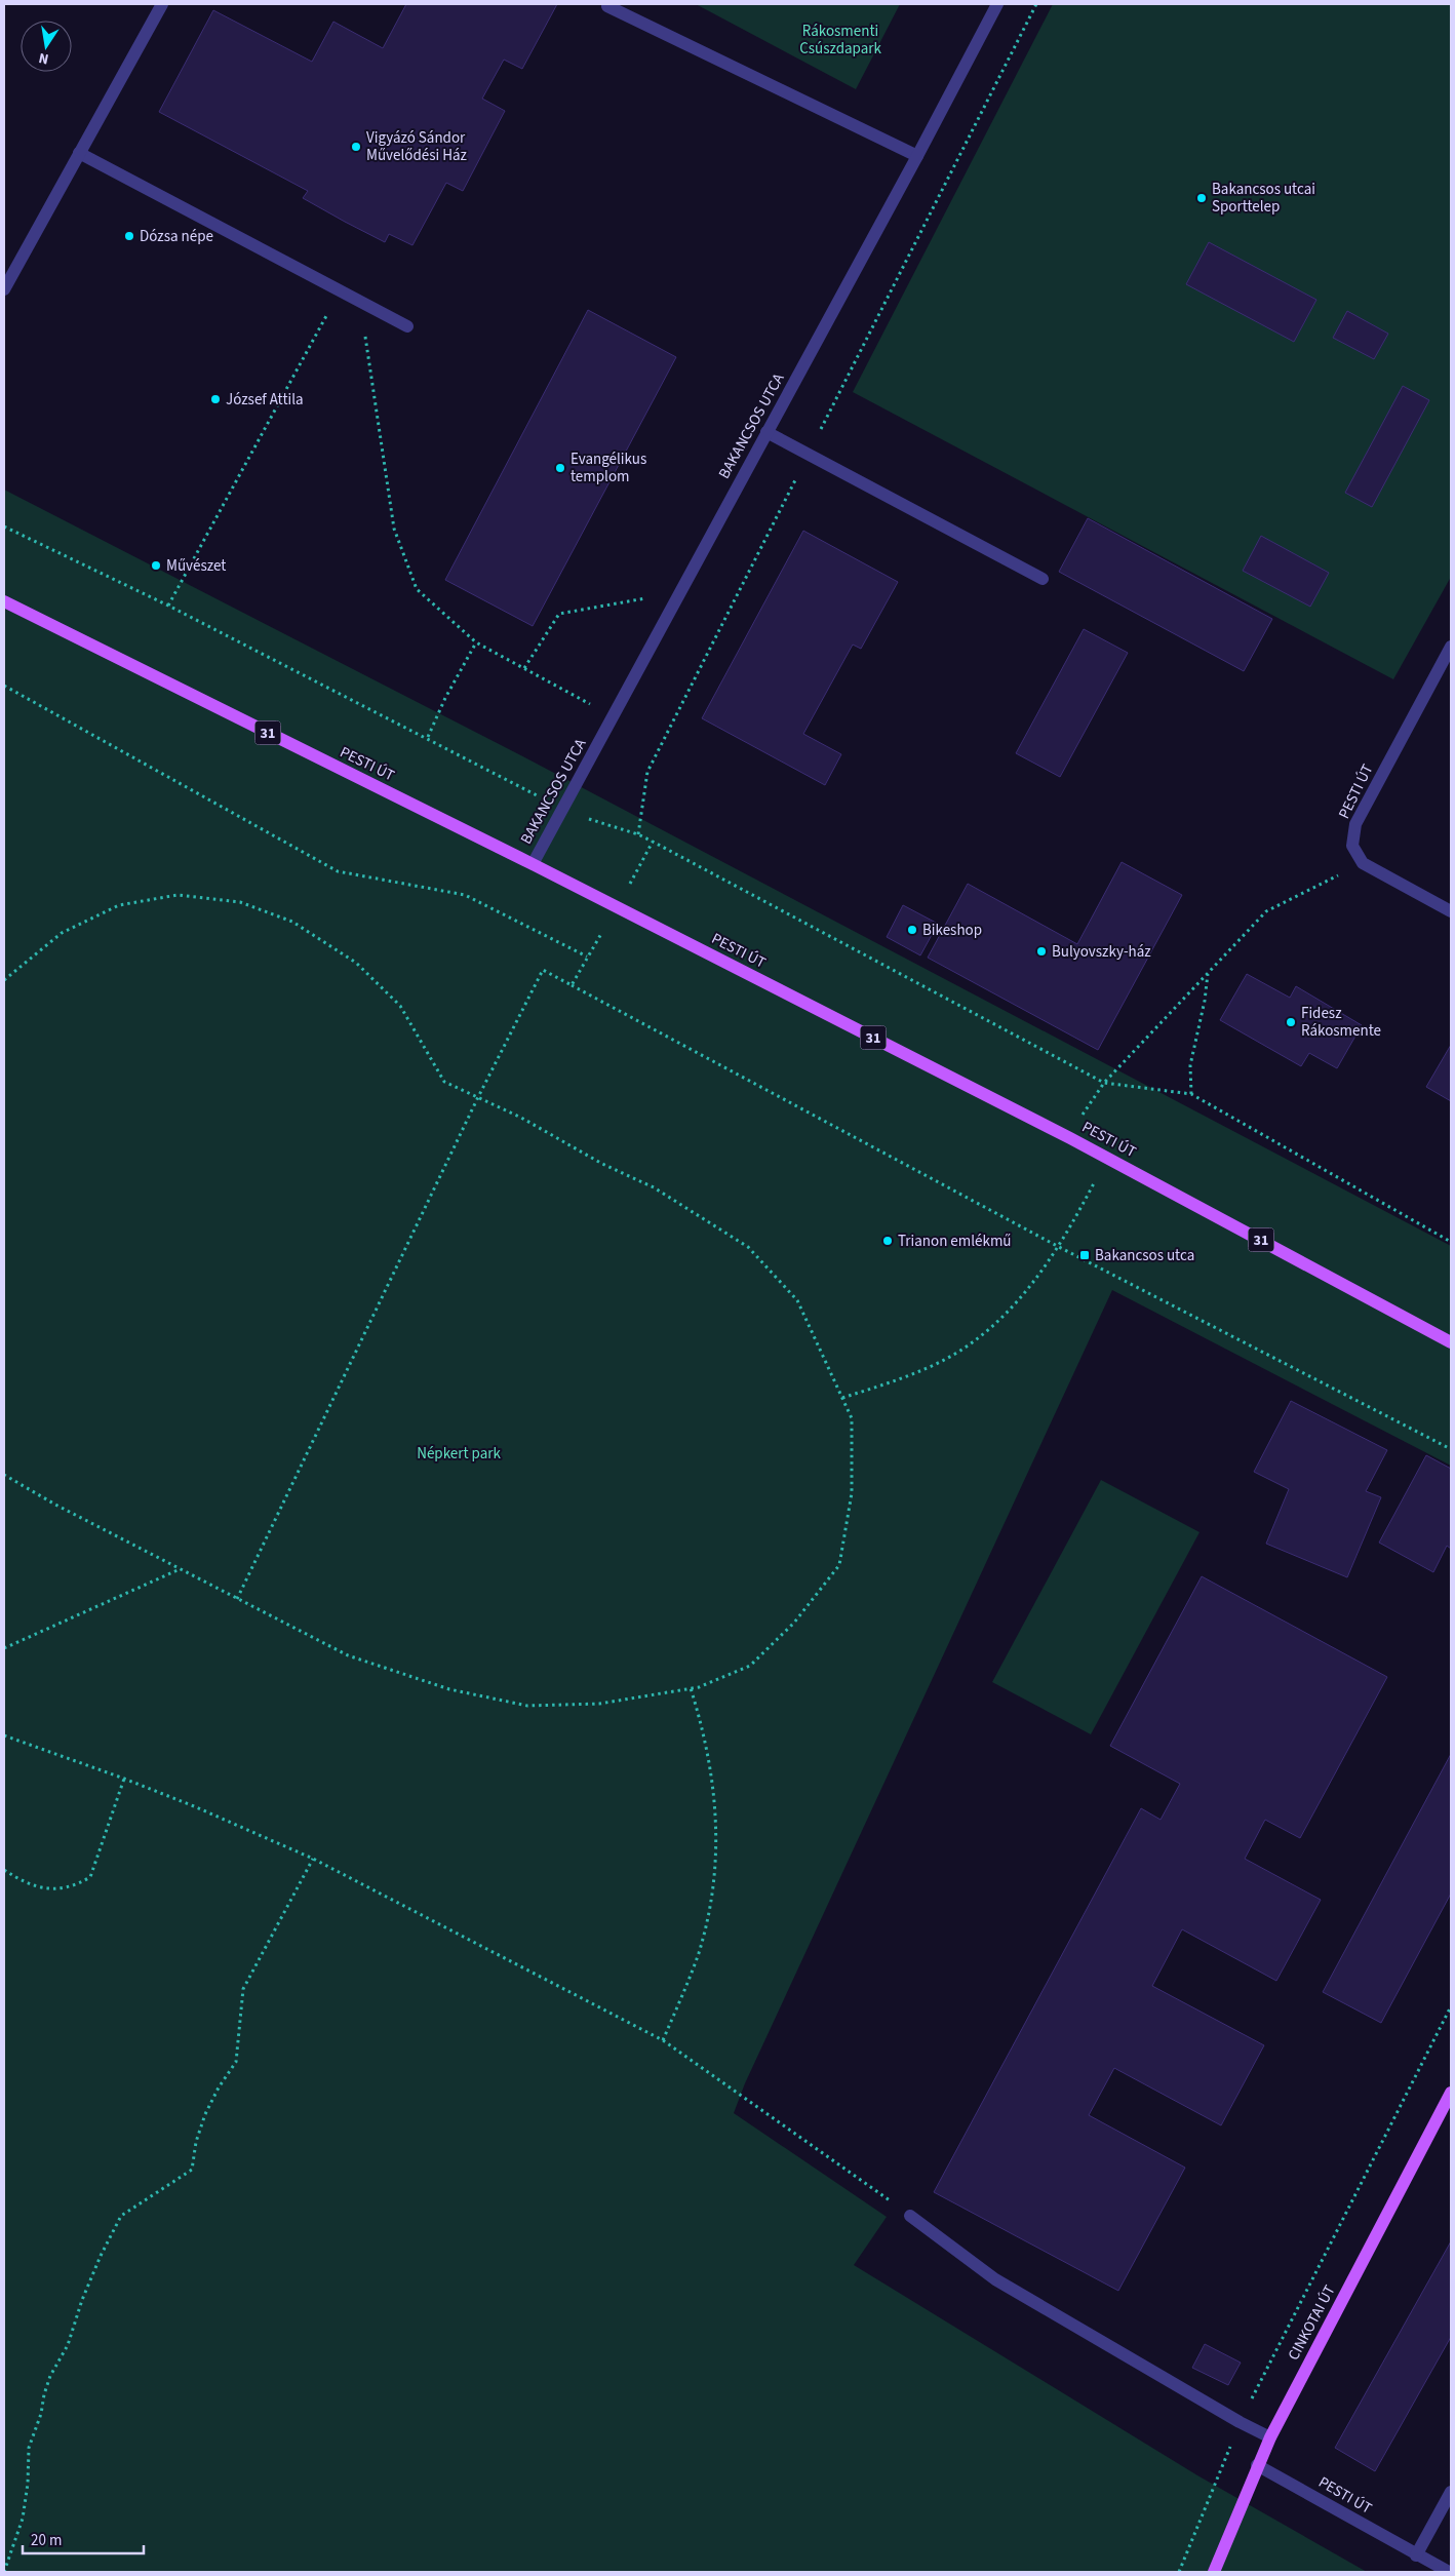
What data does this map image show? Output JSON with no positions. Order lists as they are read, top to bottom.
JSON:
{
  "streets": {
    "main road": ["31", "PESTI ÚT", "CINKOTAI ÚT"],
    "street": ["BAKANCSOS UTCA"]
  },
  "crossings": [
    ["BAKANCSOS UTCA", "PESTI ÚT"],
    ["PESTI ÚT", "CINKOTAI ÚT"]
  ],
  "parks": ["Rákosmenti Csúszdapark", "Népkert park"],
  "places": {
    "other": [
      "Vigyázó Sándor Művelődési Ház",
      "Bakancsos utcai Sporttelep",
      "Dózsa népe",
      "József Attila",
      "Evangélikus templom",
      "Művészet",
      "Bikeshop",
      "Bulyovszky-ház",
      "Fidesz Rákosmente",
      "Trianon emlékmű"
    ],
    "transit": ["Bakancsos utca"]
  },
  "scale_bar": "20 m",
  "north": "bottom"
}
